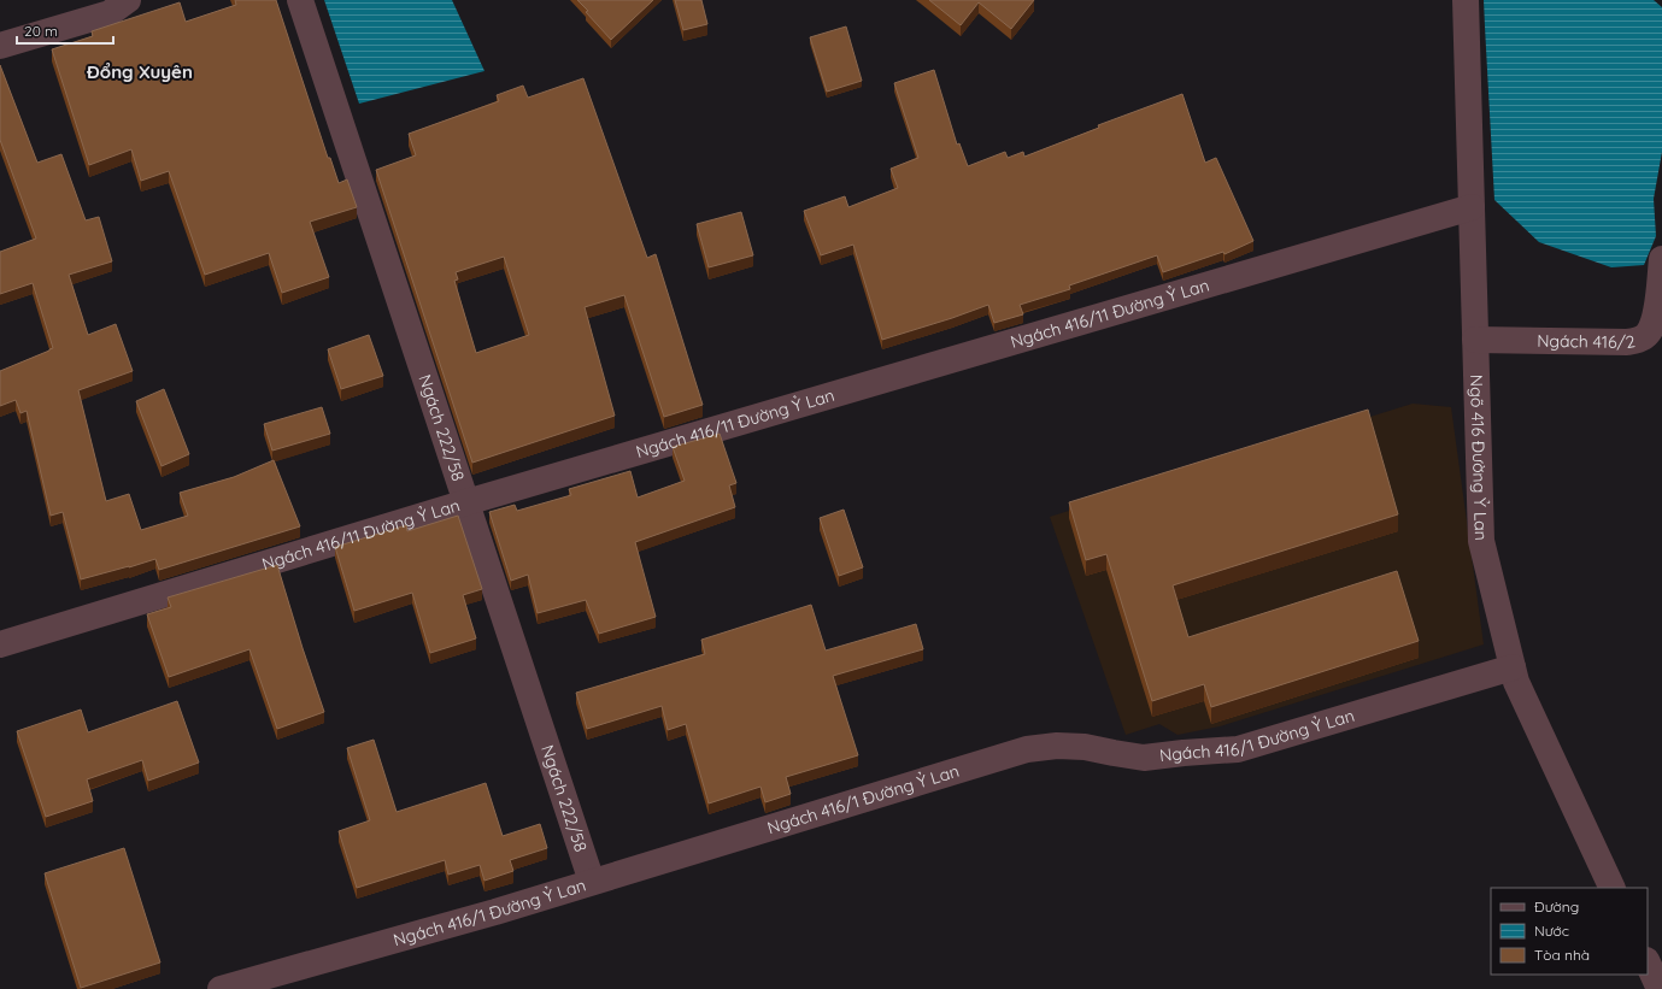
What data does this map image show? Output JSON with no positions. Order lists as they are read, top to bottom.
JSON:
{
  "streets": {
    "street": [
      "Ngách 416/11 Đường Ỷ Lan",
      "Ngách 416/2",
      "Ngách 222/58",
      "Ngõ 416 Đường Ỷ Lan",
      "Ngách 416/1 Đường Ỷ Lan"
    ]
  },
  "crossings": [
    ["Ngách 416/11 Đường Ỷ Lan", "Ngách 222/58"],
    ["Ngách 416/11 Đường Ỷ Lan", "Ngõ 416 Đường Ỷ Lan"],
    ["Ngách 416/2", "Ngõ 416 Đường Ỷ Lan"],
    ["Ngách 222/58", "Ngách 416/1 Đường Ỷ Lan"],
    ["Ngõ 416 Đường Ỷ Lan", "Ngách 416/1 Đường Ỷ Lan"]
  ],
  "districts": ["Đổng Xuyên"],
  "legend": ["Đường", "Nước", "Tòa nhà"],
  "scale_bar": "20 m"
}
